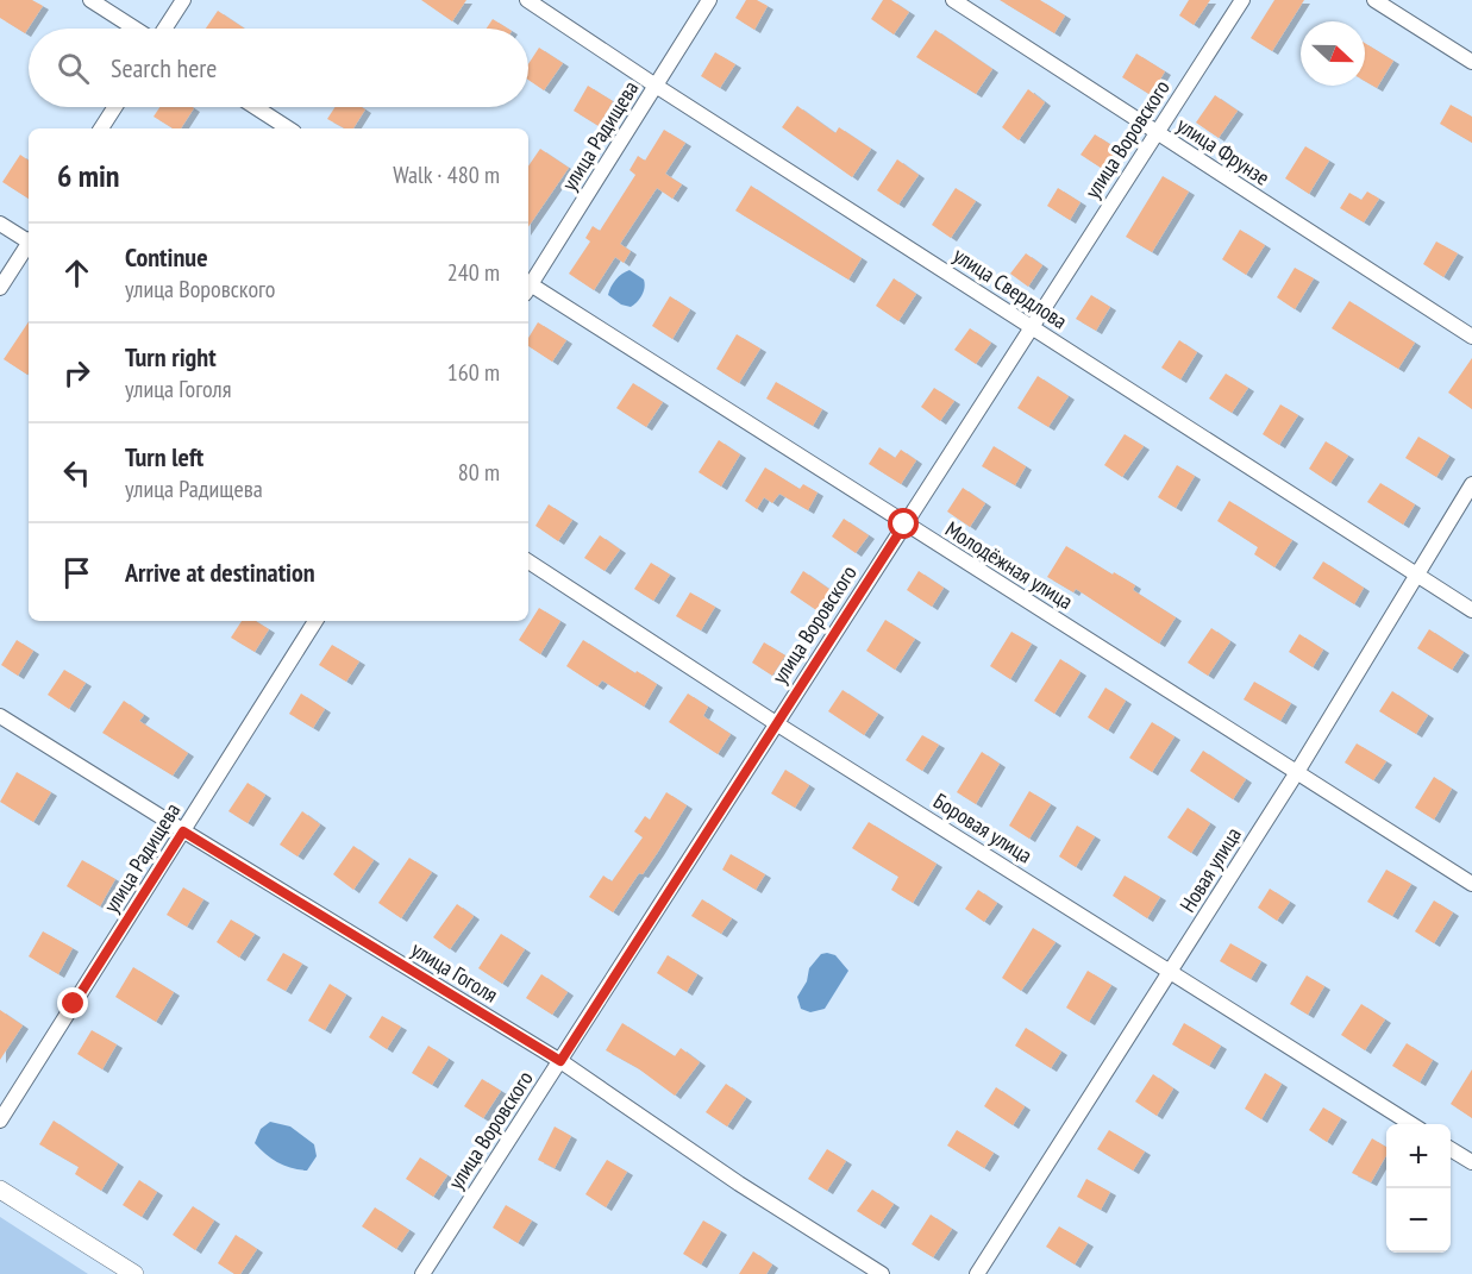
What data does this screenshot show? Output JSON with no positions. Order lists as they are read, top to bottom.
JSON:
{
  "streets": {
    "street": [
      "улица Радищева",
      "улица Воровского",
      "улица Фрунзе",
      "улица Свердлова",
      "Молодёжная улица",
      "Боровая улица",
      "Новая улица",
      "улица Гоголя"
    ]
  },
  "crossings": [
    ["улица Радищева", "улица Свердлова"],
    ["улица Радищева", "улица Гоголя"],
    ["улица Воровского", "улица Фрунзе"],
    ["улица Воровского", "улица Свердлова"],
    ["улица Воровского", "Молодёжная улица"],
    ["улица Воровского", "Боровая улица"],
    ["улица Воровского", "улица Гоголя"],
    ["улица Свердлова", "Новая улица"],
    ["Молодёжная улица", "Новая улица"],
    ["Боровая улица", "Новая улица"]
  ],
  "north": "right",
  "page": {
    "search": "Search here",
    "heading": ["6 min", "Walk · 480 m"],
    "list": [
      ["Continue", "улица Воровского", "240 m"],
      ["Turn right", "улица Гоголя", "160 m"],
      ["Turn left", "улица Радищева", "80 m"],
      "Arrive at destination"
    ],
    "map_buttons": ["+", "−"]
  }
}
